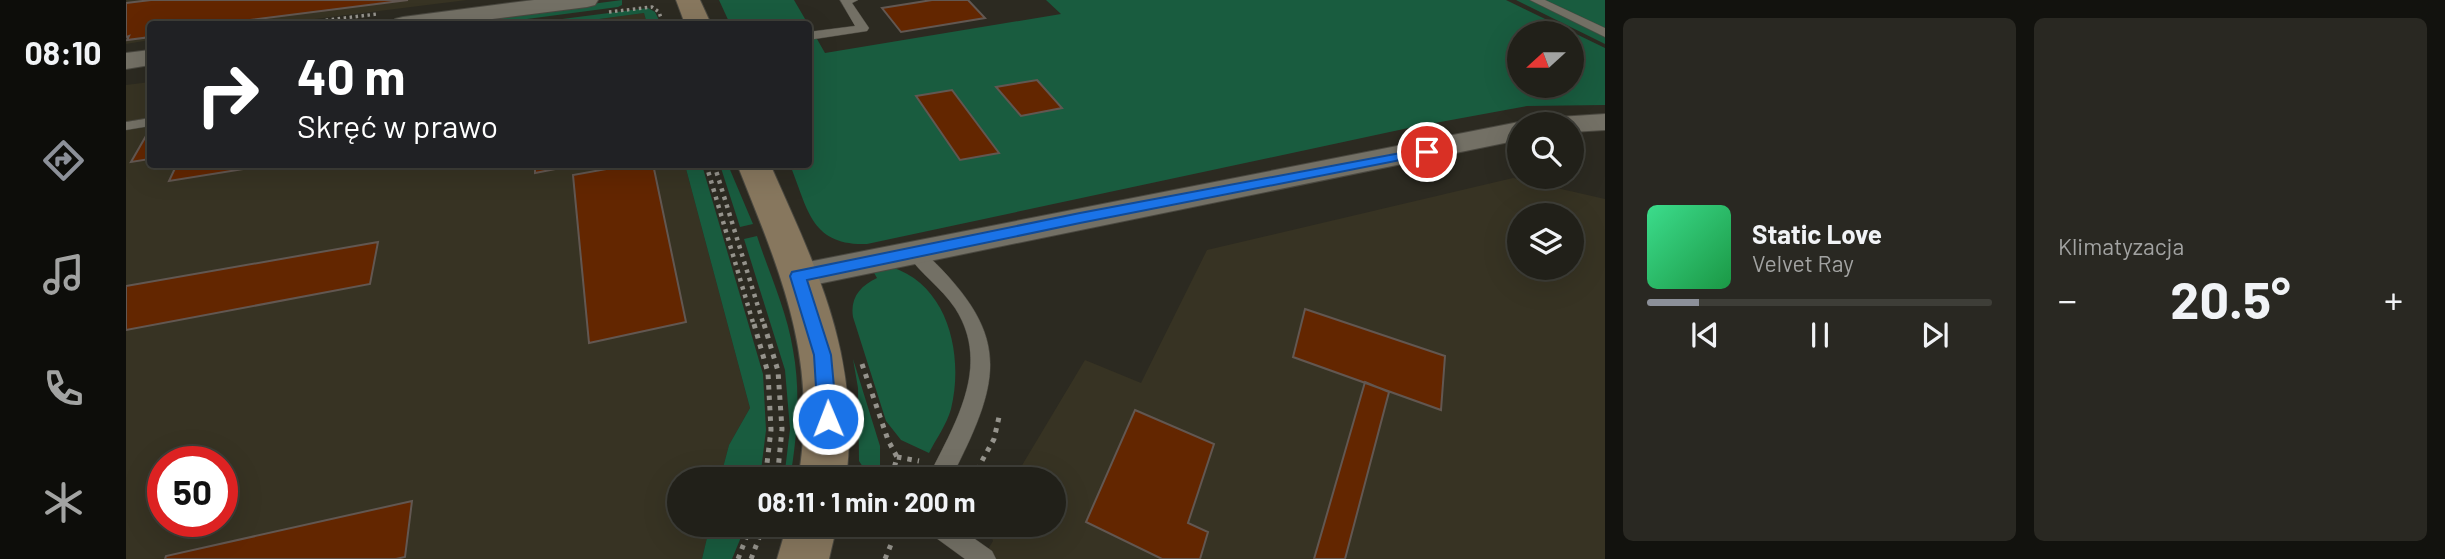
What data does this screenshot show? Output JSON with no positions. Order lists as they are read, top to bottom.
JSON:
{
  "north": "left",
  "page": {
    "tabs": "08:10",
    "tile": "Klimatyzacja",
    "turn": ["40 m", "Skręć w prawo"],
    "song": ["Static Love", "Velvet Ray"],
    "heat": ["−", "20.5°", "+"],
    "limit": "50",
    "trip": "08:11 · 1 min · 200 m"
  }
}
